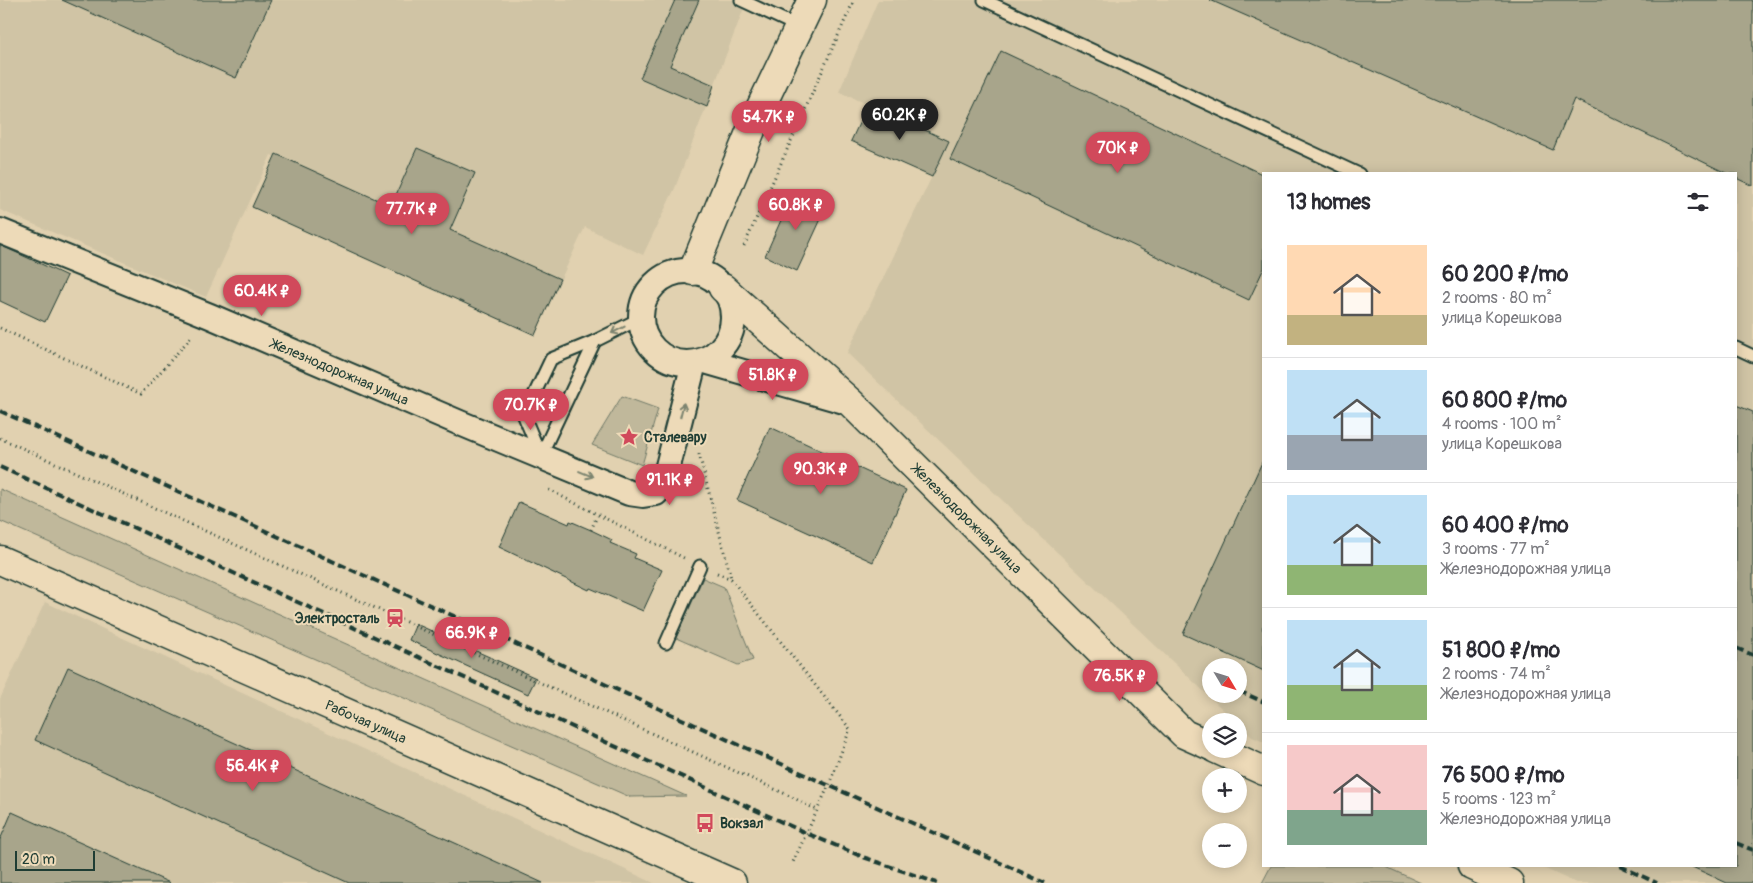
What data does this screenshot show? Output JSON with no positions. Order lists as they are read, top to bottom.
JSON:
{
  "streets": {
    "street": ["Железнодорожная улица", "Рабочая улица"]
  },
  "places": {
    "place": ["Сталевару"],
    "station": ["Электросталь"],
    "bus stop": ["Вокзал"]
  },
  "scale_bar": "20 m",
  "north": "bottom right",
  "page": {
    "price": [
      "60.2K ₽",
      "54.7K ₽",
      "70K ₽",
      "60.8K ₽",
      "77.7K ₽",
      "60.4K ₽",
      "51.8K ₽",
      "70.7K ₽",
      "90.3K ₽",
      "91.1K ₽",
      "66.9K ₽",
      "76.5K ₽",
      "56.4K ₽"
    ],
    "heading": "13 homes",
    "list": [
      {
        "name": "60 200 ₽/mo",
        "note": "2 rooms · 80 m² · улица Корешкова"
      },
      {
        "name": "60 800 ₽/mo",
        "note": "4 rooms · 100 m² · улица Корешкова"
      },
      {
        "name": "60 400 ₽/mo",
        "note": "3 rooms · 77 m² · Железнодорожная улица"
      },
      {
        "name": "51 800 ₽/mo",
        "note": "2 rooms · 74 m² · Железнодорожная улица"
      },
      {
        "name": "76 500 ₽/mo",
        "note": "5 rooms · 123 m² · Железнодорожная улица"
      }
    ],
    "map_buttons": ["+", "−"],
    "scale": "20 m"
  }
}
